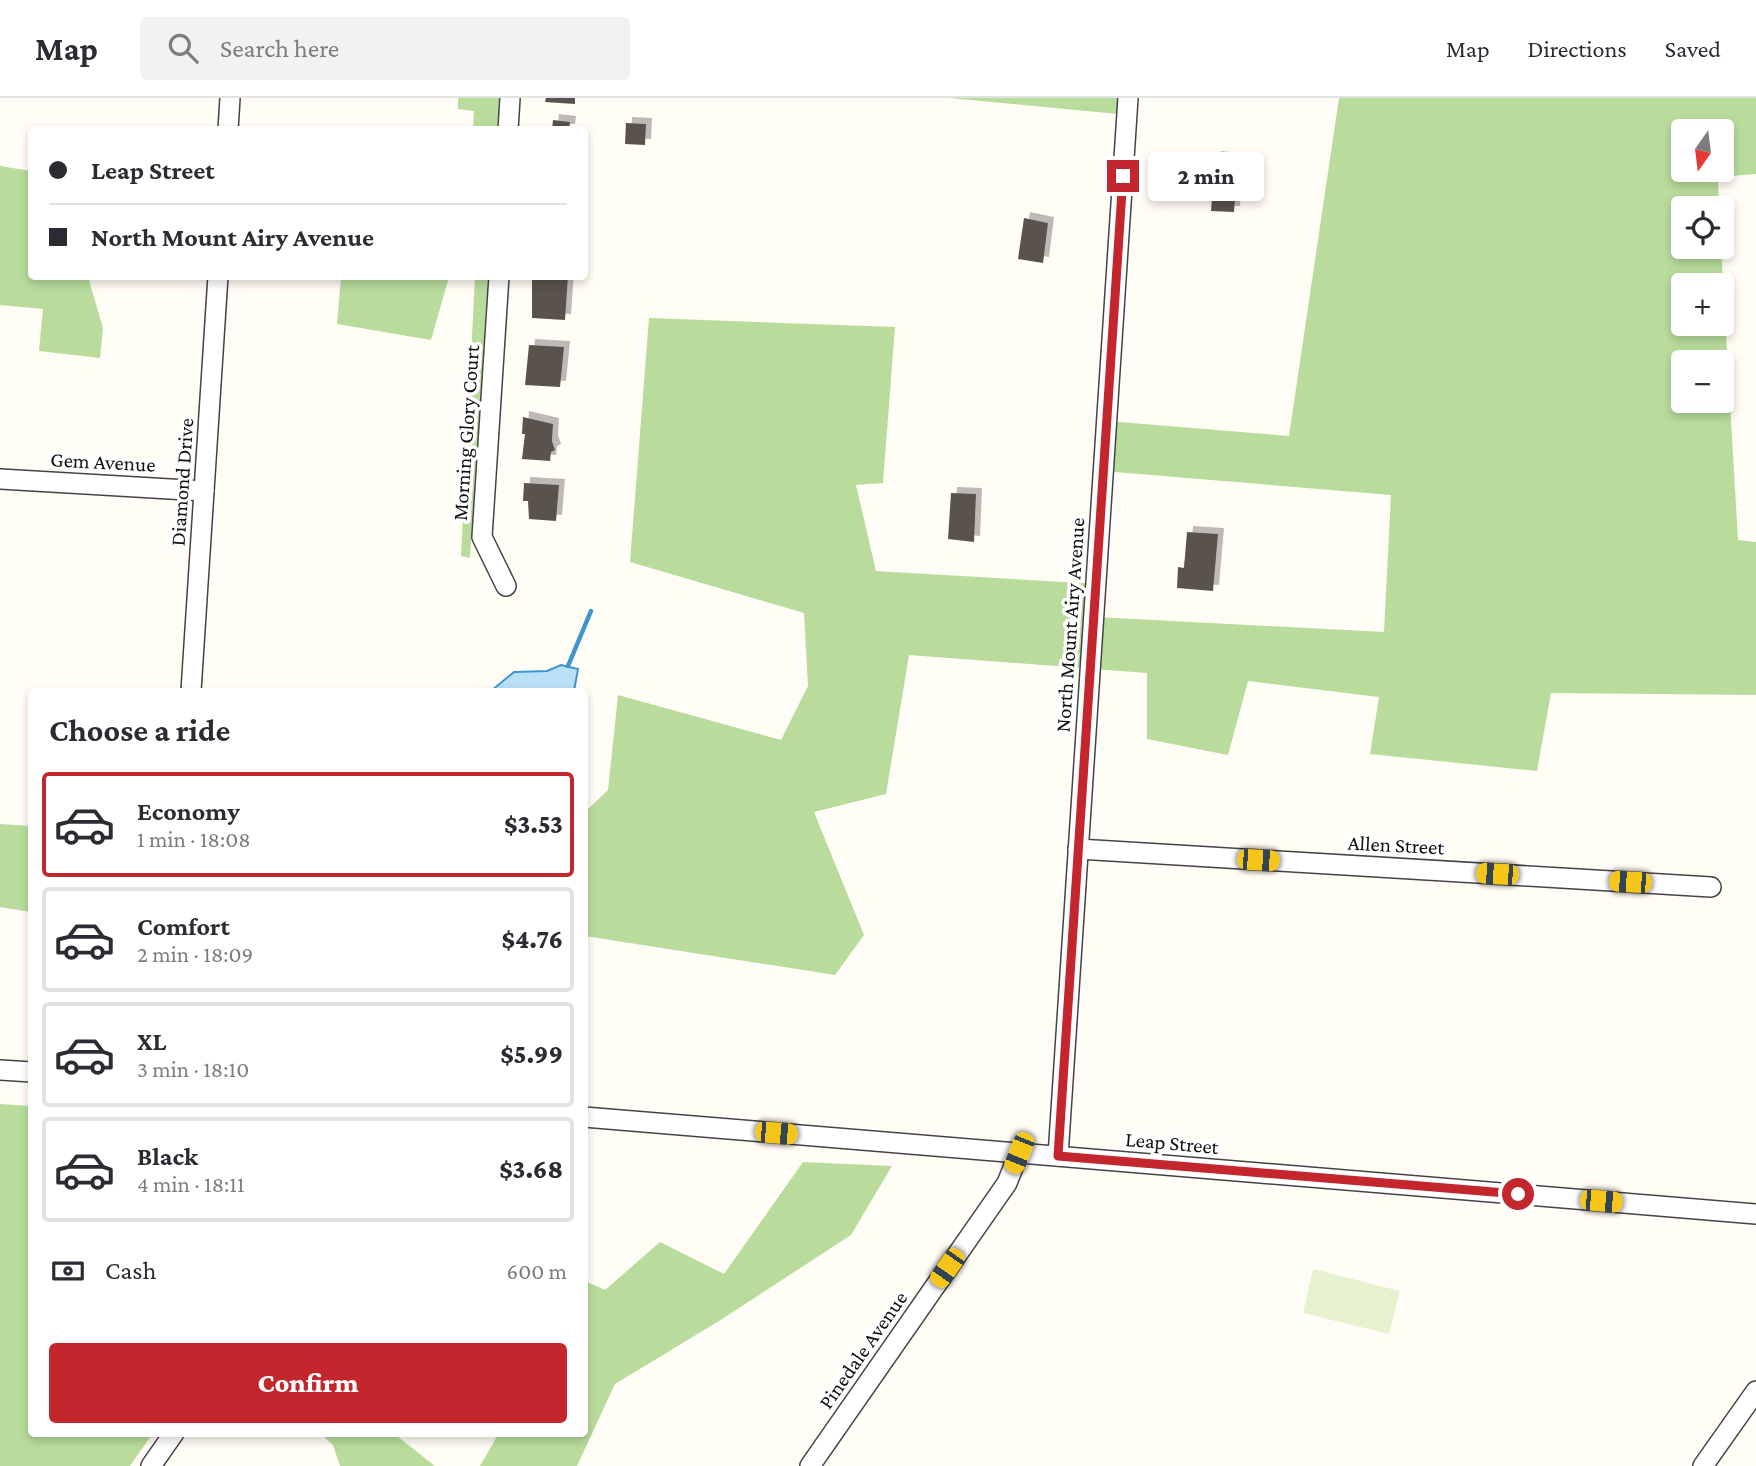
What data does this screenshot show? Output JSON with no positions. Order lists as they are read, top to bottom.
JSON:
{
  "streets": {
    "street": [
      "Morning Glory Court",
      "Gem Avenue",
      "Diamond Drive",
      "North Mount Airy Avenue",
      "Allen Street",
      "Leap Street",
      "Pinedale Avenue"
    ]
  },
  "crossings": [
    ["Gem Avenue", "Diamond Drive"],
    ["North Mount Airy Avenue", "Allen Street"],
    ["North Mount Airy Avenue", "Leap Street"],
    ["Leap Street", "Pinedale Avenue"]
  ],
  "north": "bottom",
  "page": {
    "header": "Map",
    "search": "Search here",
    "nav": ["Map", "Directions", "Saved"],
    "map_buttons": ["+", "−"],
    "banner": ["Leap Street", "North Mount Airy Avenue"],
    "bubble": "2 min",
    "heading": "Choose a ride",
    "list": [
      {
        "name": "Economy",
        "note": "1 min · 18:08",
        "value": "$3.53"
      },
      {
        "name": "Comfort",
        "note": "2 min · 18:09",
        "value": "$4.76"
      },
      {
        "name": "XL",
        "note": "3 min · 18:10",
        "value": "$5.99"
      },
      {
        "name": "Black",
        "note": "4 min · 18:11",
        "value": "$3.68"
      }
    ],
    "pay": ["Cash", "600 m"],
    "buttons": "Confirm"
  }
}
